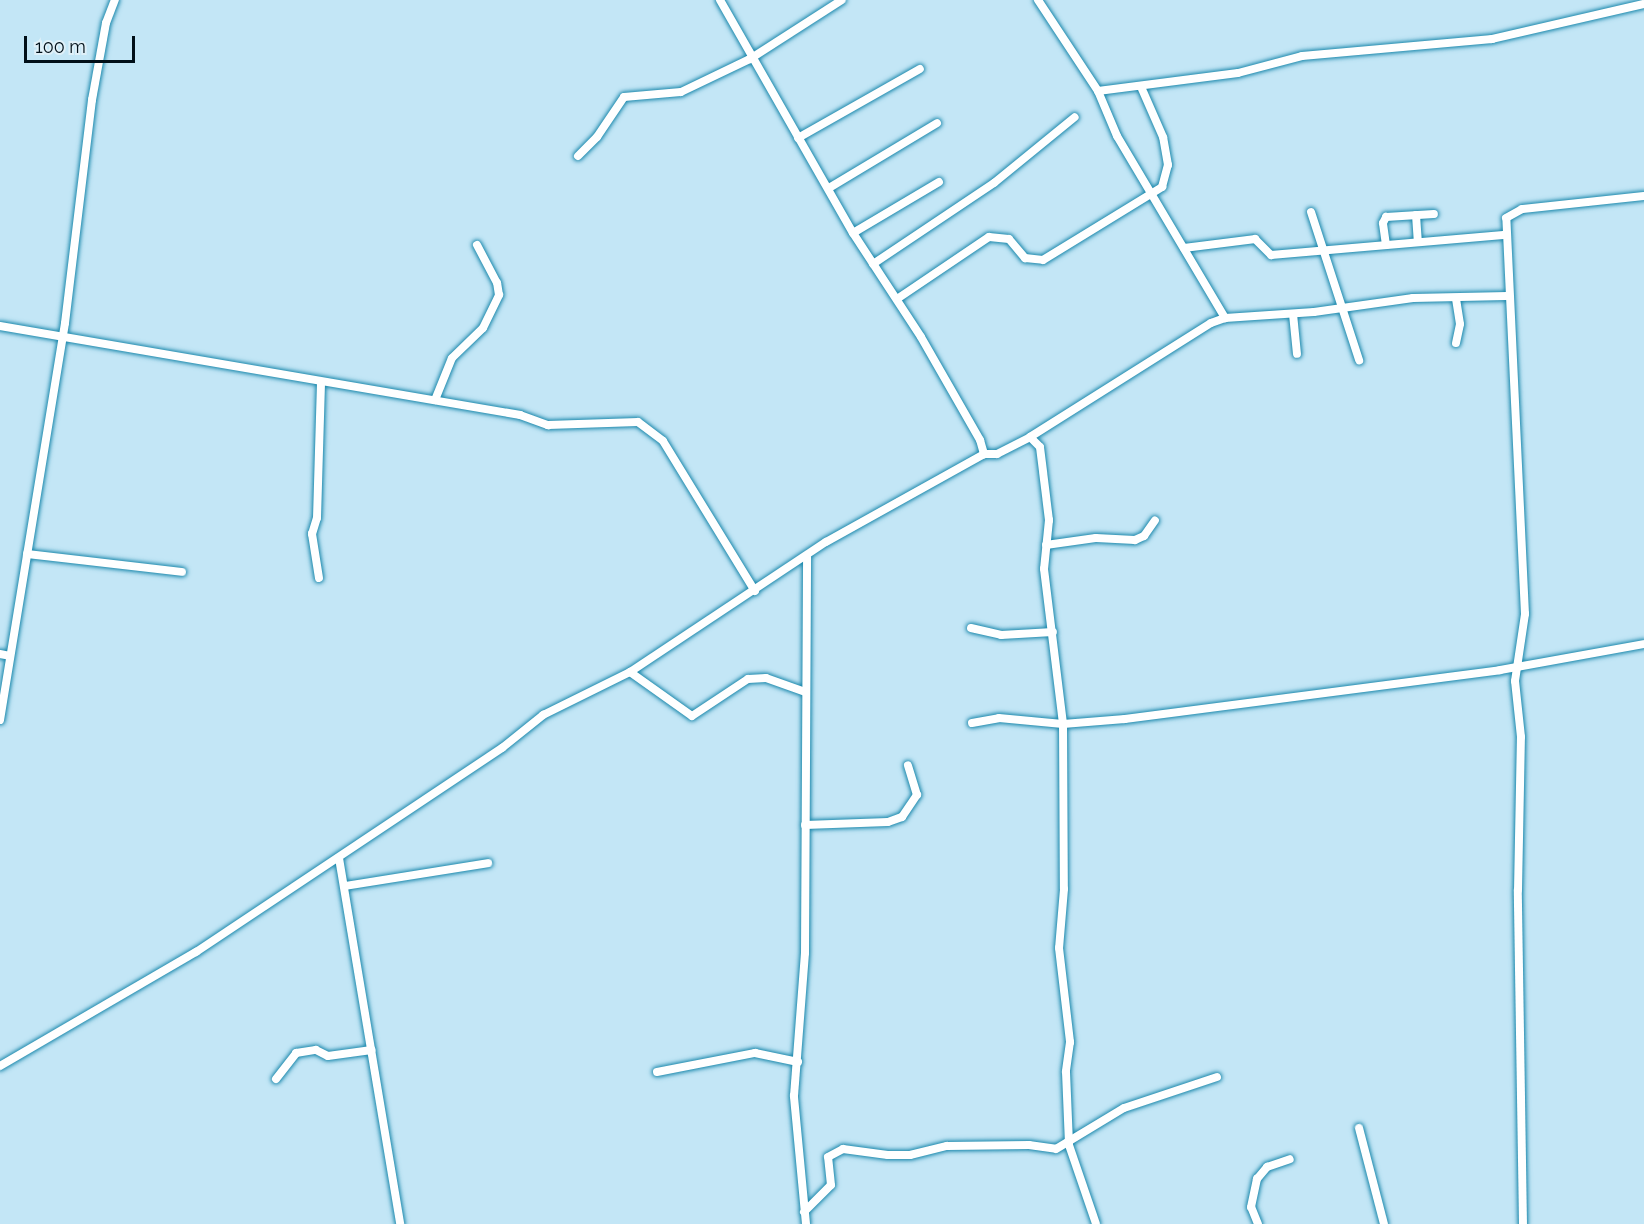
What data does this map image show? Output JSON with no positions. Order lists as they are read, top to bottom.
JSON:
{
  "scale_bar": "100 m"
}
